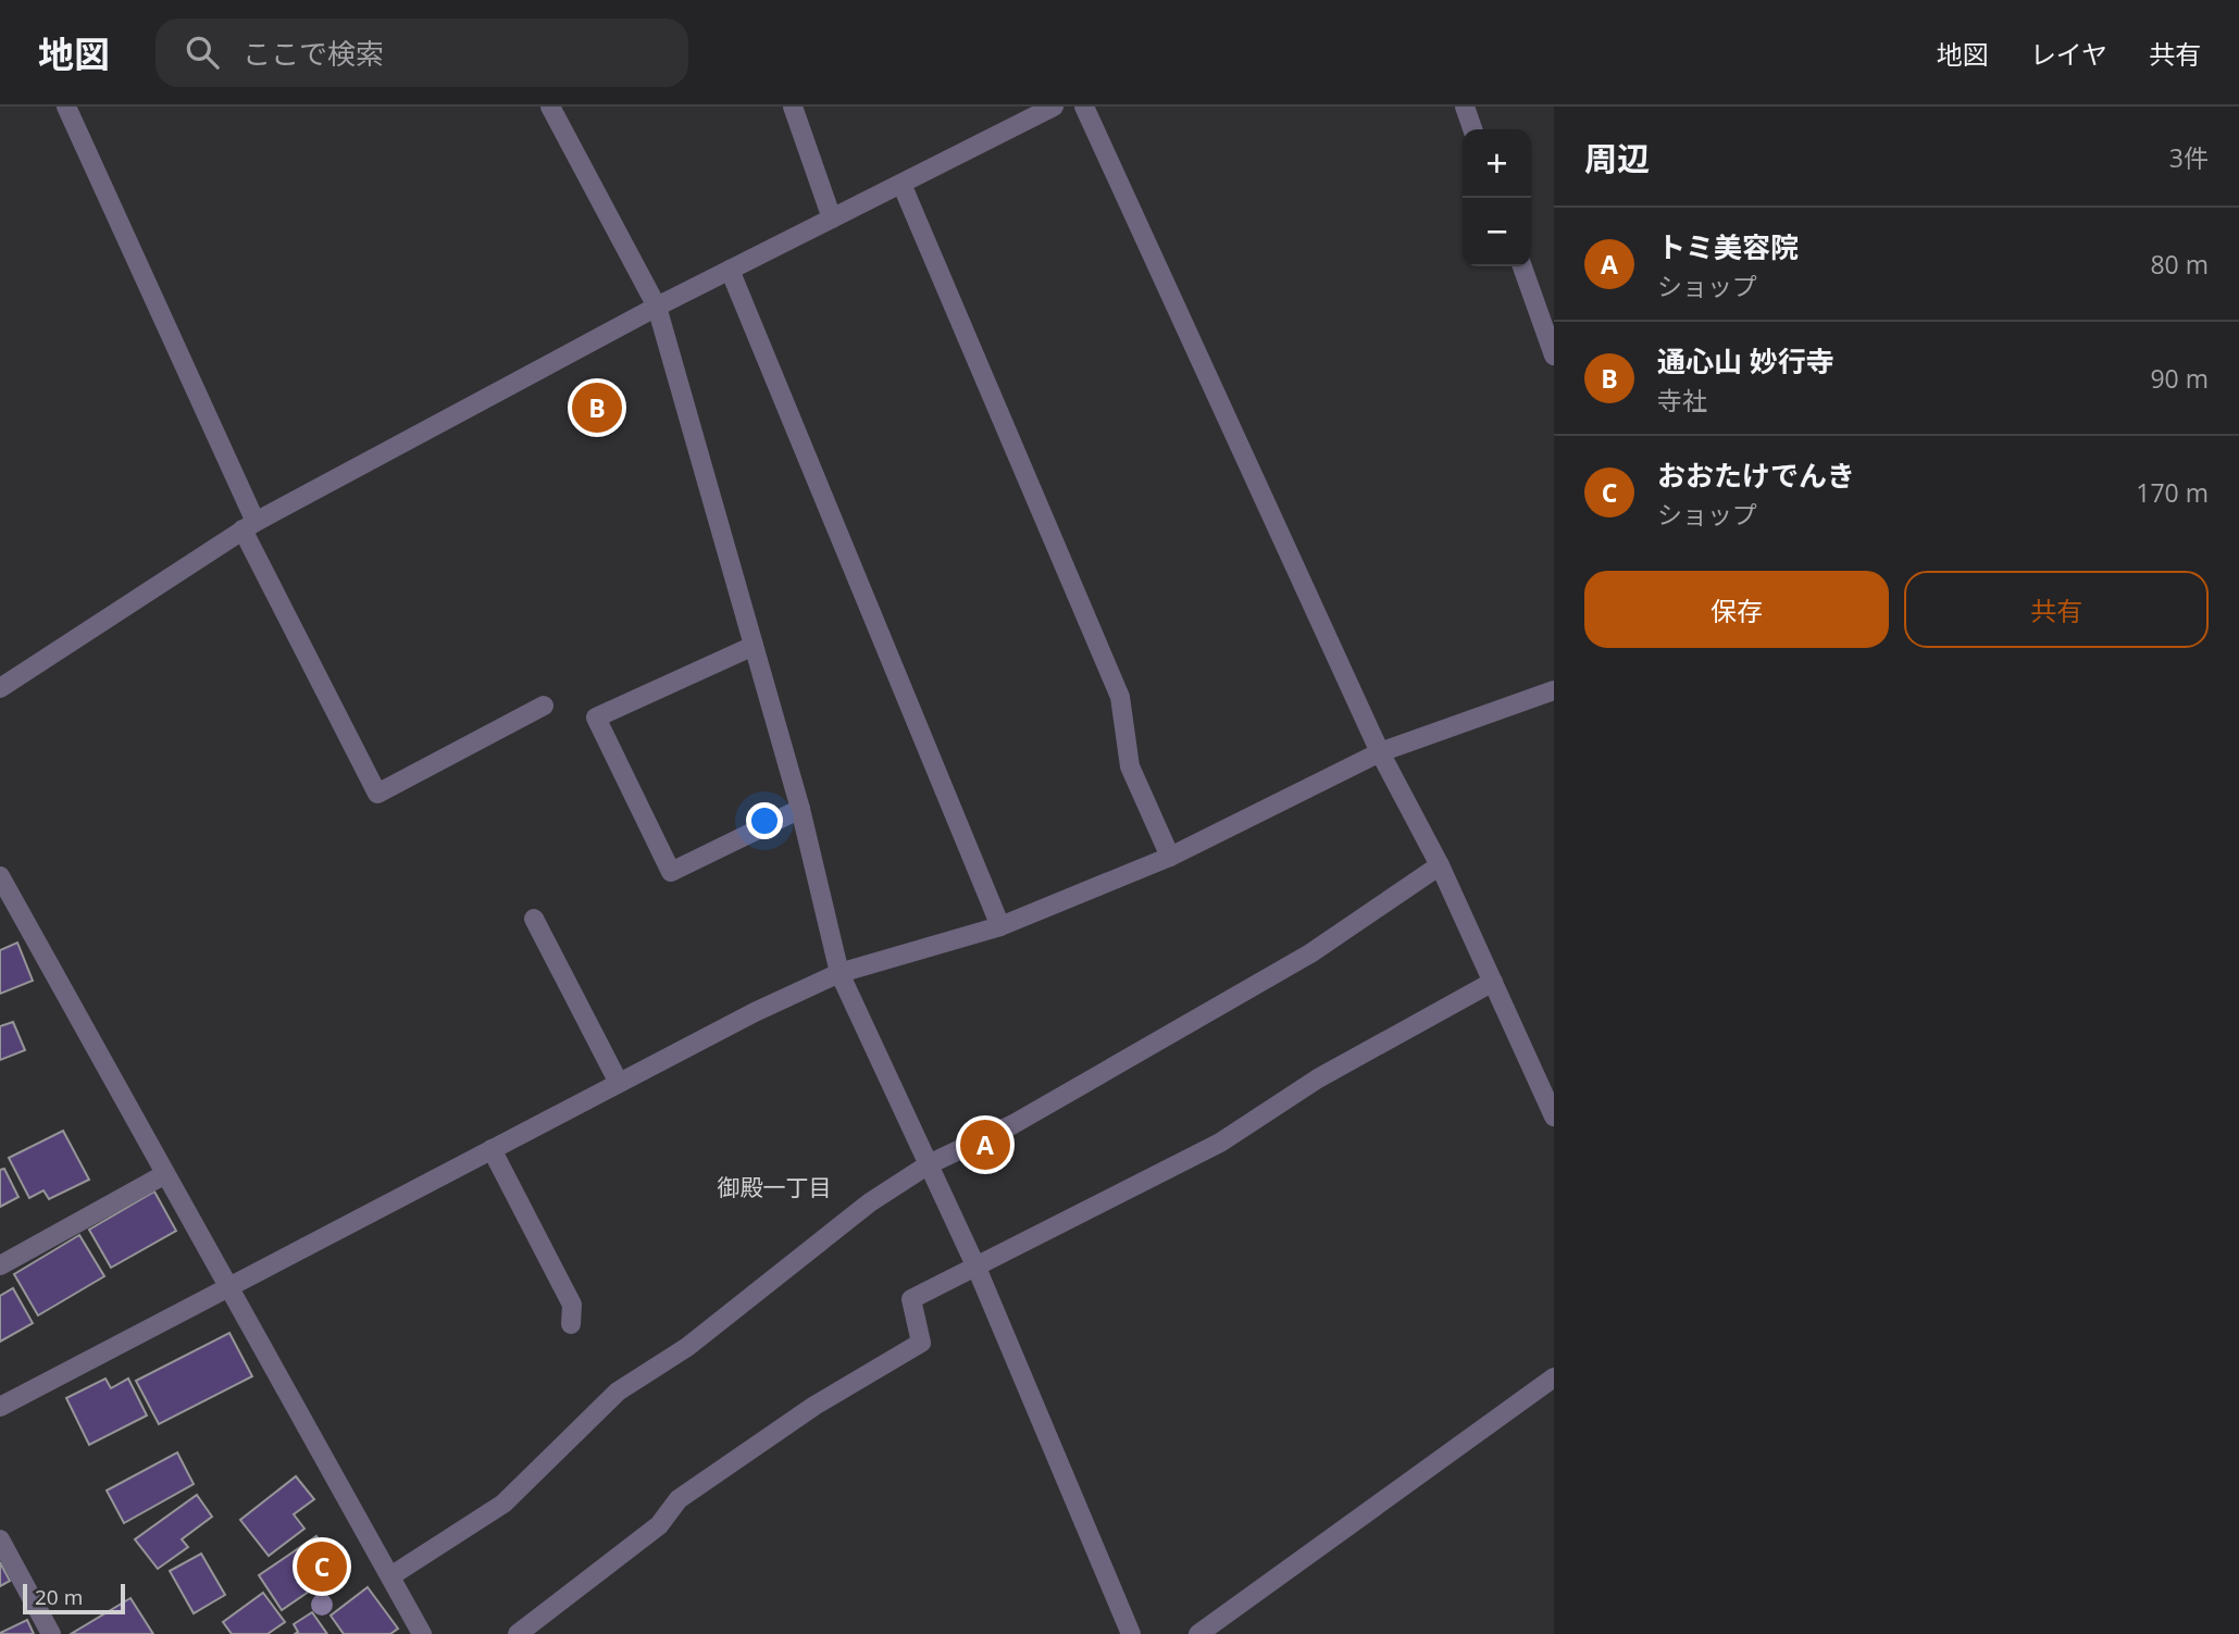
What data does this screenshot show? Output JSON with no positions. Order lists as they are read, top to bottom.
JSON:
{
  "districts": ["御殿一丁目"],
  "scale_bar": "20 m",
  "page": {
    "header": "地図",
    "search": "ここで検索",
    "nav": ["地図", "レイヤ", "共有"],
    "heading": ["周辺", "3件"],
    "map_buttons": ["+", "−"],
    "list": [
      {
        "mark": "A",
        "name": "トミ美容院",
        "note": "ショップ",
        "value": "80 m"
      },
      {
        "mark": "B",
        "name": "通心山 妙行寺",
        "note": "寺社",
        "value": "90 m"
      },
      {
        "mark": "C",
        "name": "おおたけでんき",
        "note": "ショップ",
        "value": "170 m"
      }
    ],
    "pins": ["B", "A", "C"],
    "buttons": ["保存", "共有"],
    "scale": "20 m"
  }
}
